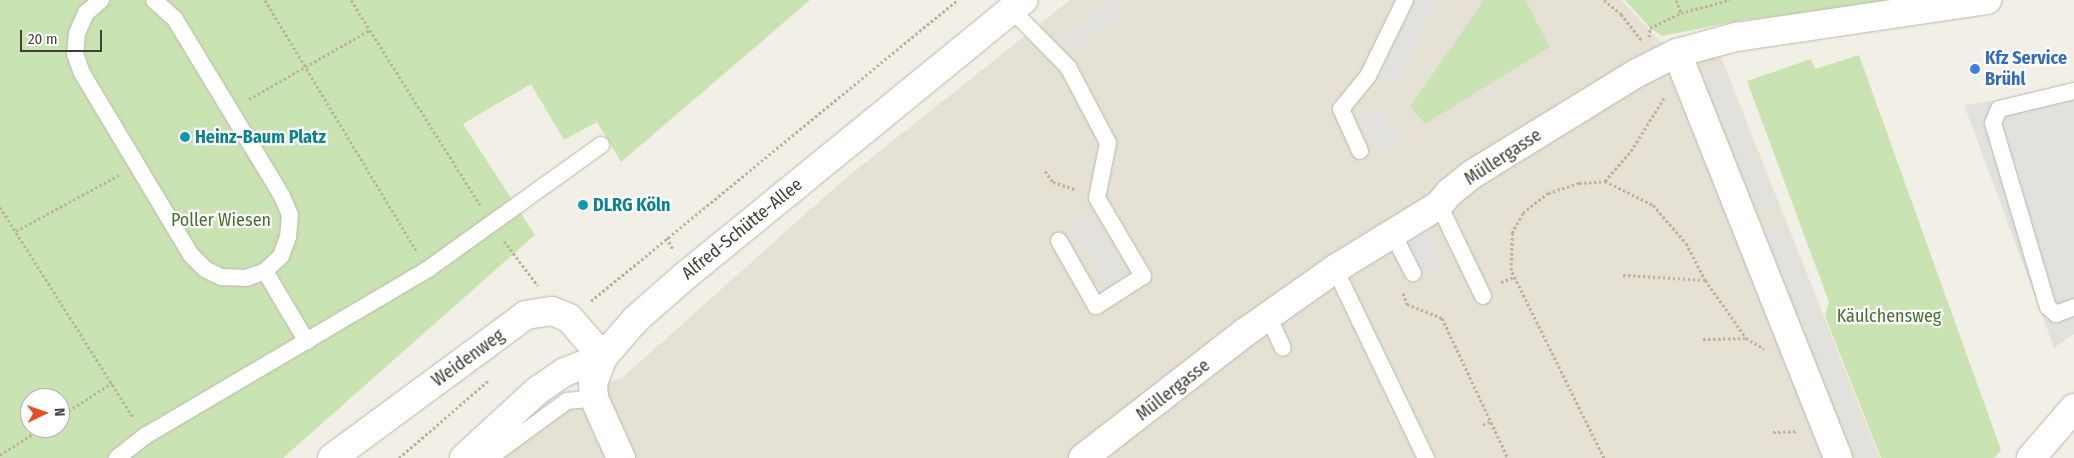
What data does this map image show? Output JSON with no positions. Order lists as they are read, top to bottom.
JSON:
{
  "streets": {
    "street": ["Müllergasse", "Alfred-Schütte-Allee", "Weidenweg"]
  },
  "parks": ["Poller Wiesen", "Käulchensweg"],
  "places": ["Kfz Service Brühl", "Heinz-Baum Platz", "DLRG Köln"],
  "scale_bar": "20 m",
  "north": "right"
}
